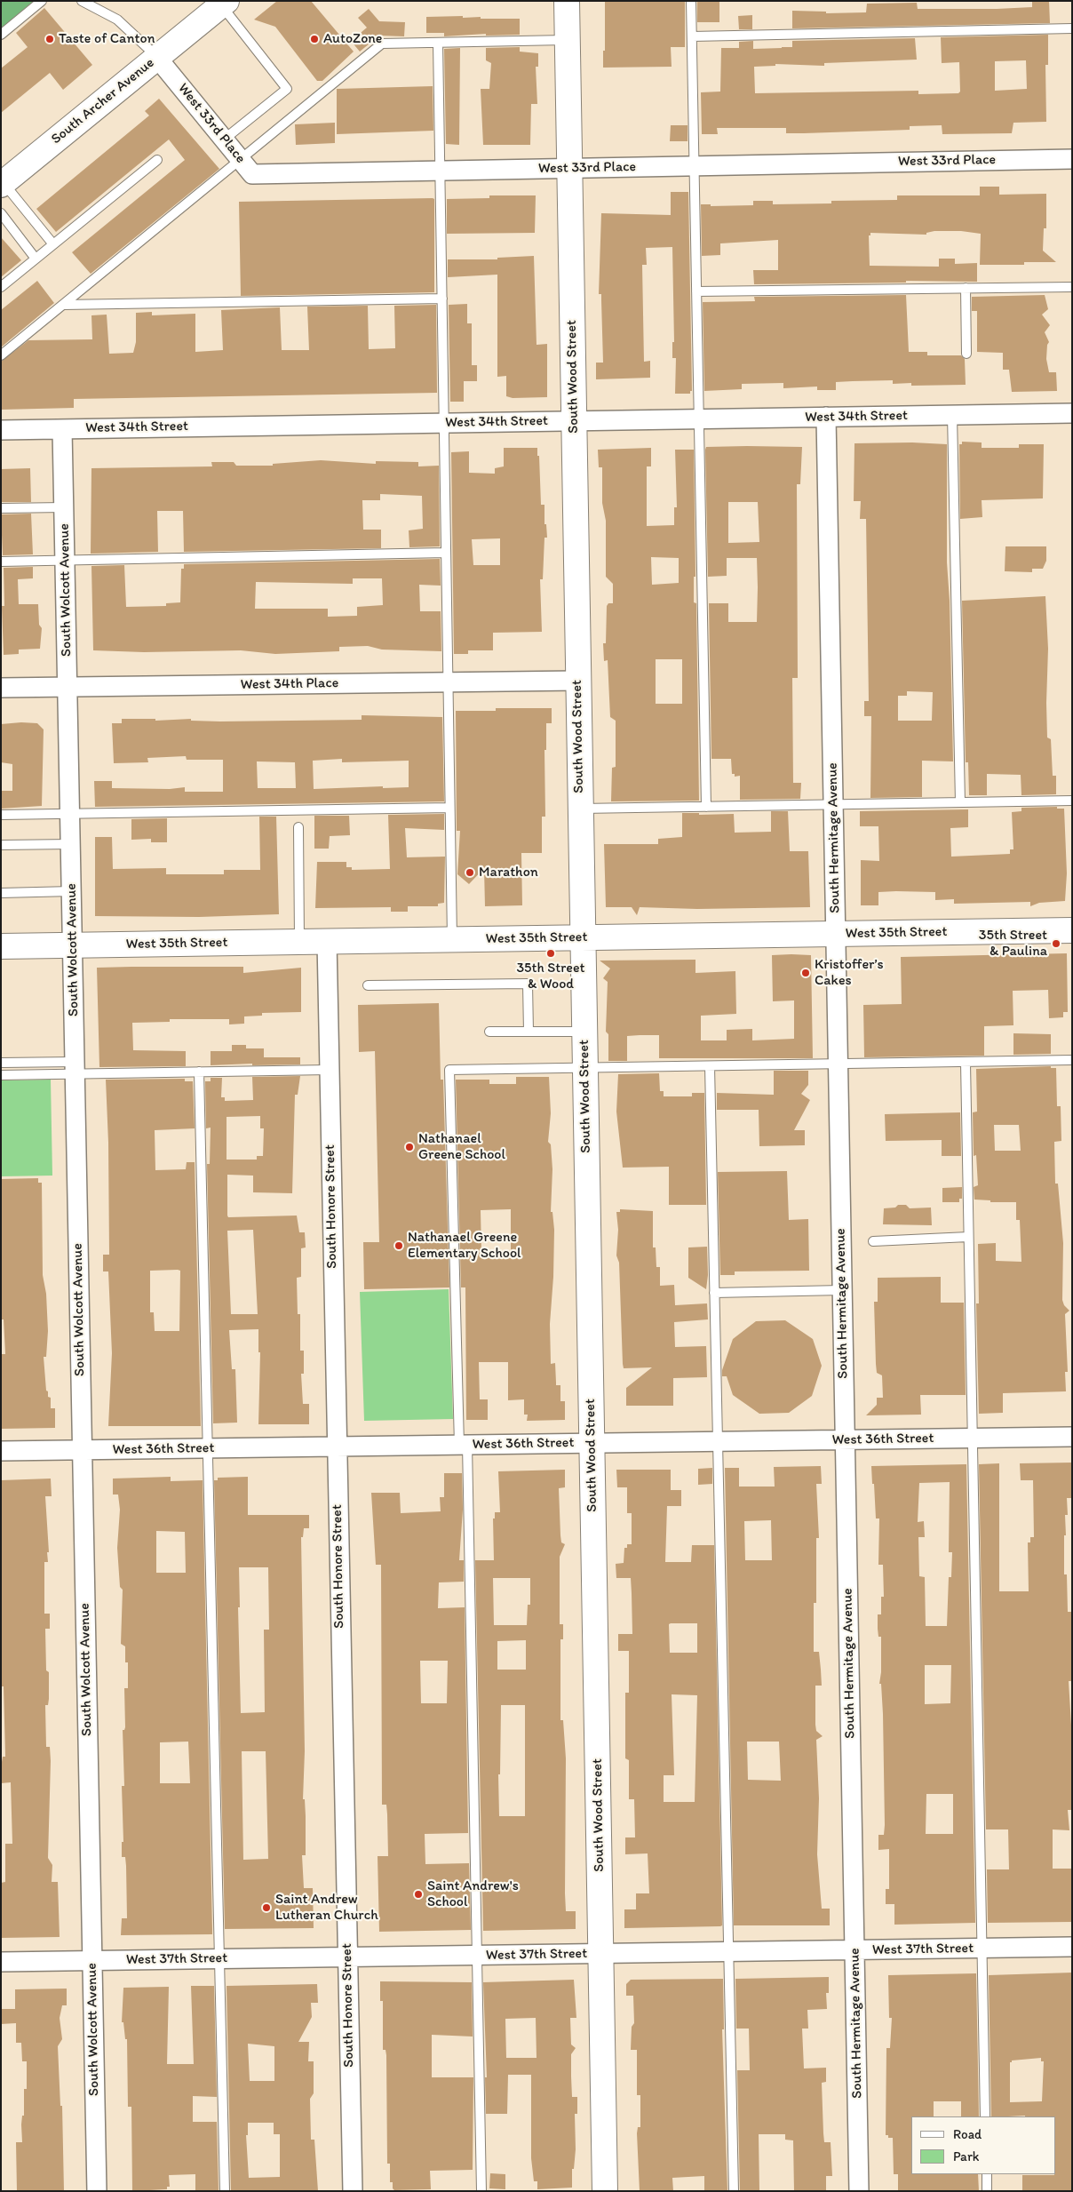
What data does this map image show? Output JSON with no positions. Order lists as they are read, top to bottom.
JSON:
{
  "streets": {
    "street": [
      "South Archer Avenue",
      "West 33rd Place",
      "South Wood Street",
      "West 34th Street",
      "South Wolcott Avenue",
      "West 34th Place",
      "South Hermitage Avenue",
      "West 35th Street",
      "South Honore Street",
      "West 36th Street",
      "West 37th Street"
    ]
  },
  "crossings": [
    ["South Archer Avenue", "West 33rd Place"],
    ["West 33rd Place", "South Wood Street"],
    ["South Wood Street", "West 34th Street"],
    ["South Wood Street", "West 34th Place"],
    ["South Wood Street", "West 35th Street"],
    ["South Wood Street", "West 36th Street"],
    ["South Wood Street", "West 37th Street"],
    ["West 34th Street", "South Wolcott Avenue"],
    ["West 34th Street", "South Hermitage Avenue"],
    ["South Wolcott Avenue", "West 34th Place"],
    ["South Wolcott Avenue", "West 35th Street"],
    ["South Wolcott Avenue", "West 36th Street"],
    ["South Wolcott Avenue", "West 37th Street"],
    ["South Hermitage Avenue", "West 35th Street"],
    ["South Hermitage Avenue", "West 36th Street"],
    ["South Hermitage Avenue", "West 37th Street"],
    ["West 35th Street", "South Honore Street"],
    ["South Honore Street", "West 36th Street"],
    ["South Honore Street", "West 37th Street"]
  ],
  "places": [
    "Taste of Canton",
    "AutoZone",
    "Marathon",
    "35th Street & Paulina",
    "35th Street & Wood",
    "Kristoffer’s Cakes",
    "Nathanael Greene School",
    "Nathanael Greene Elementary School",
    "Saint Andrew's School",
    "Saint Andrew Lutheran Church"
  ],
  "legend": ["Road", "Park"]
}
